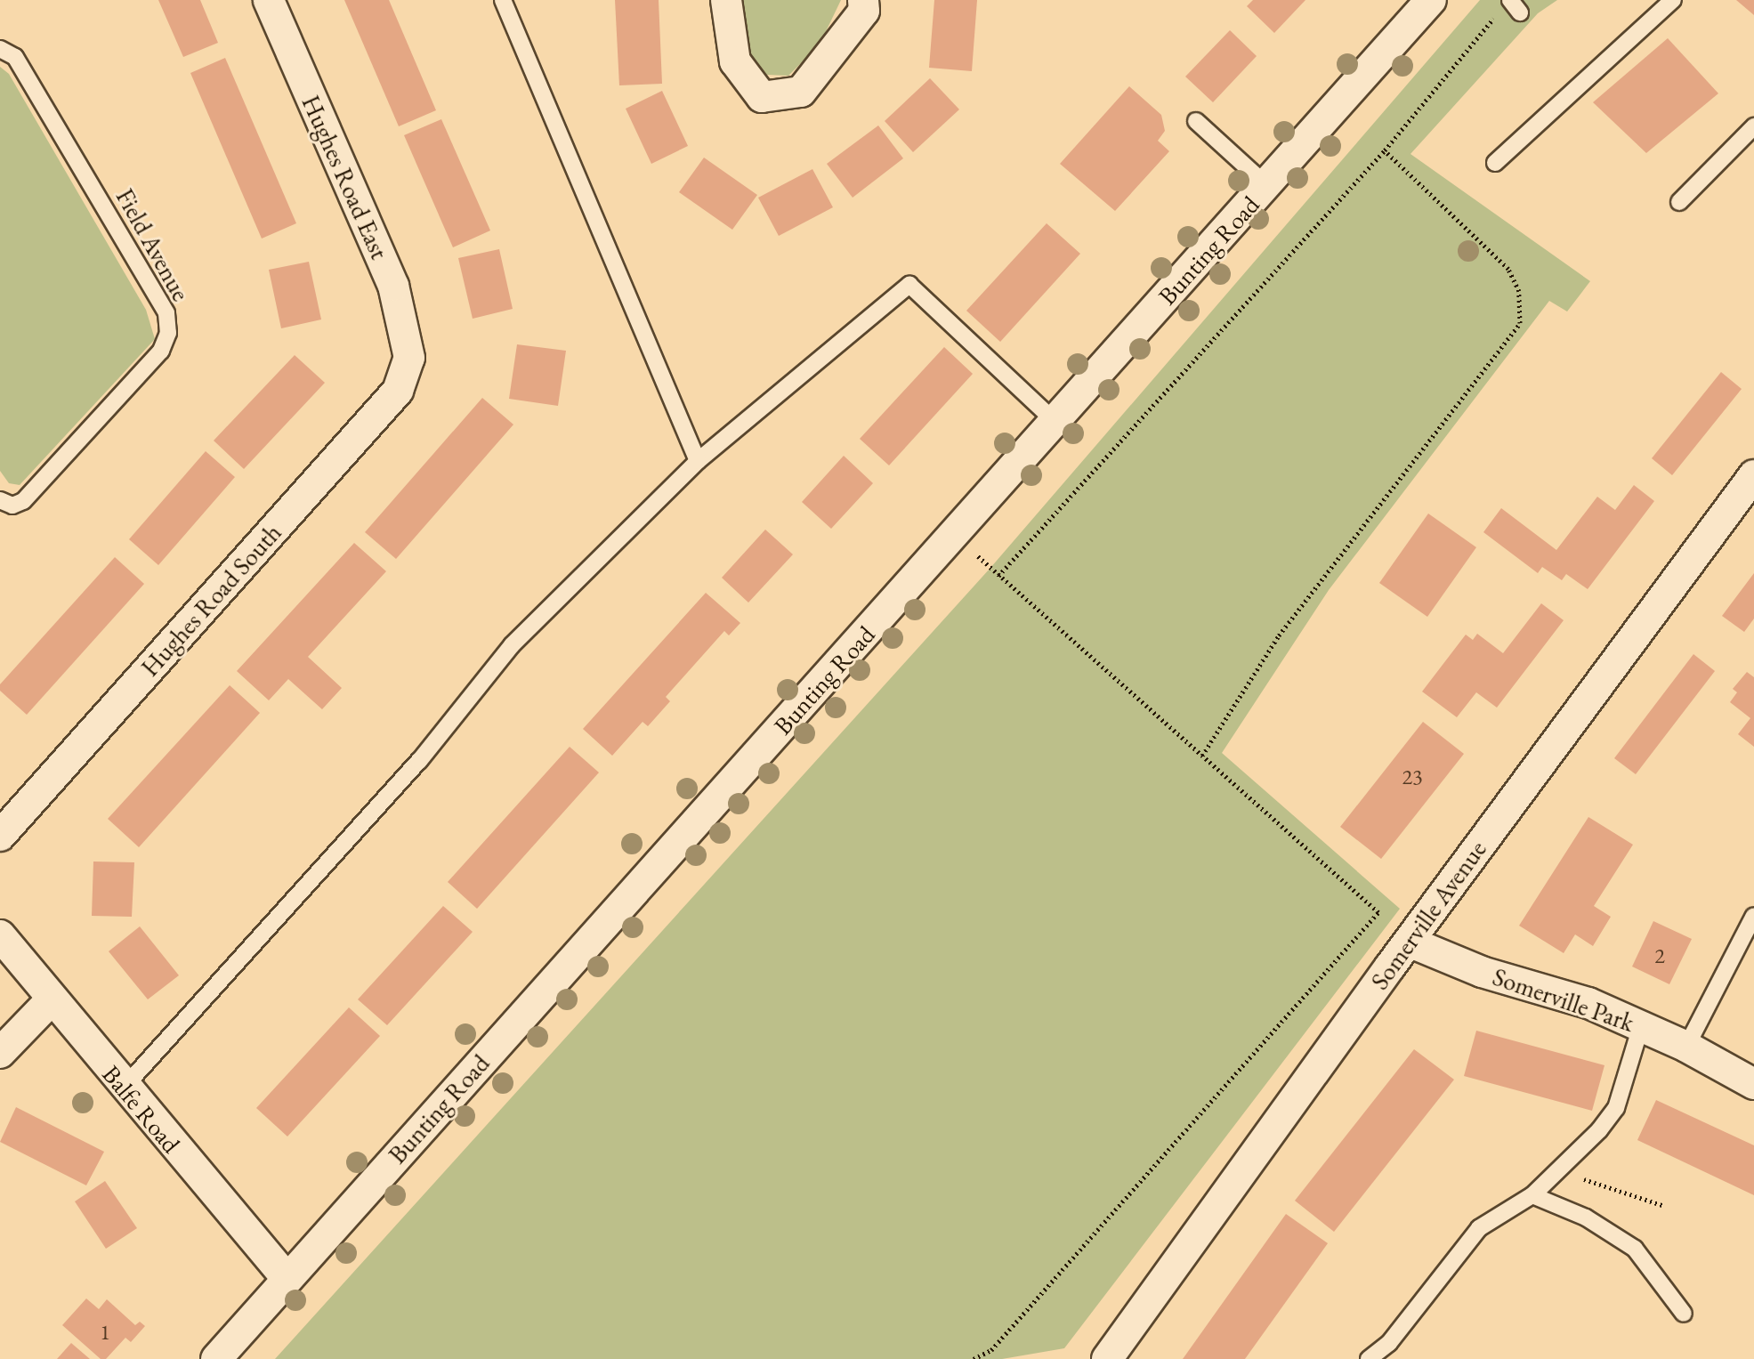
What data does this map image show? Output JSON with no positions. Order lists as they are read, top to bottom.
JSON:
{
  "streets": {
    "street": [
      "Hughes Road East",
      "Bunting Road",
      "Hughes Road South",
      "Somerville Avenue",
      "Somerville Park",
      "Balfe Road"
    ],
    "lane": ["Field Avenue"]
  },
  "crossings": [
    ["Hughes Road East", "Hughes Road South"],
    ["Bunting Road", "Balfe Road"],
    ["Somerville Avenue", "Somerville Park"]
  ],
  "house_numbers": ["23", "2", "1"]
}
